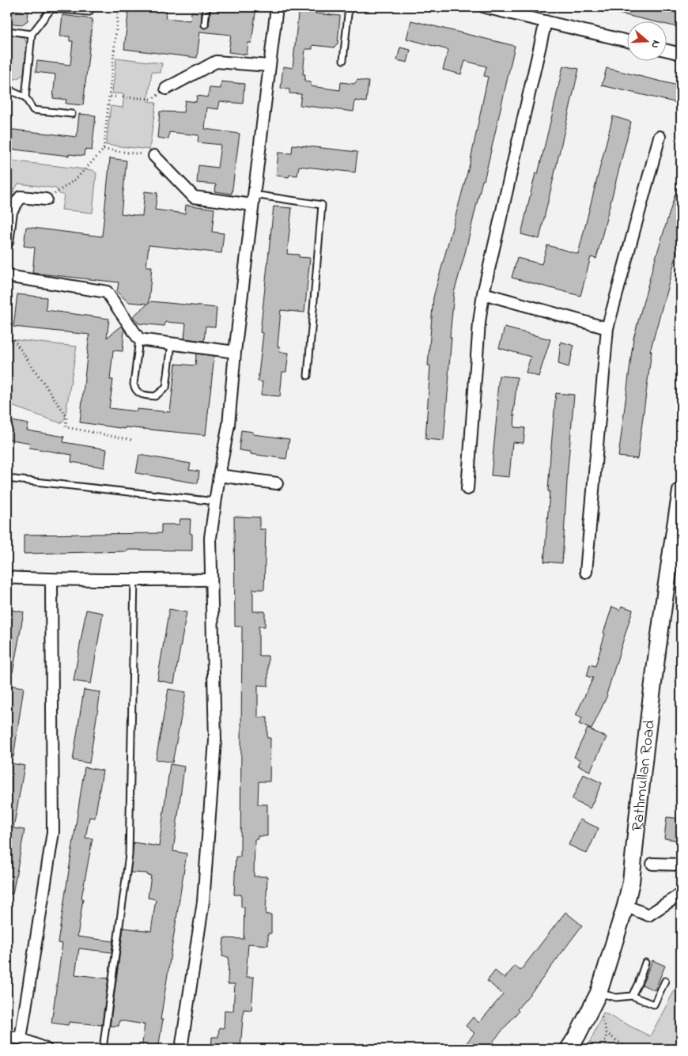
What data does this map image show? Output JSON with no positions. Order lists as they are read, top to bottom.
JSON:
{
  "streets": {
    "street": ["Rathmullan Road"]
  },
  "north": "right"
}
